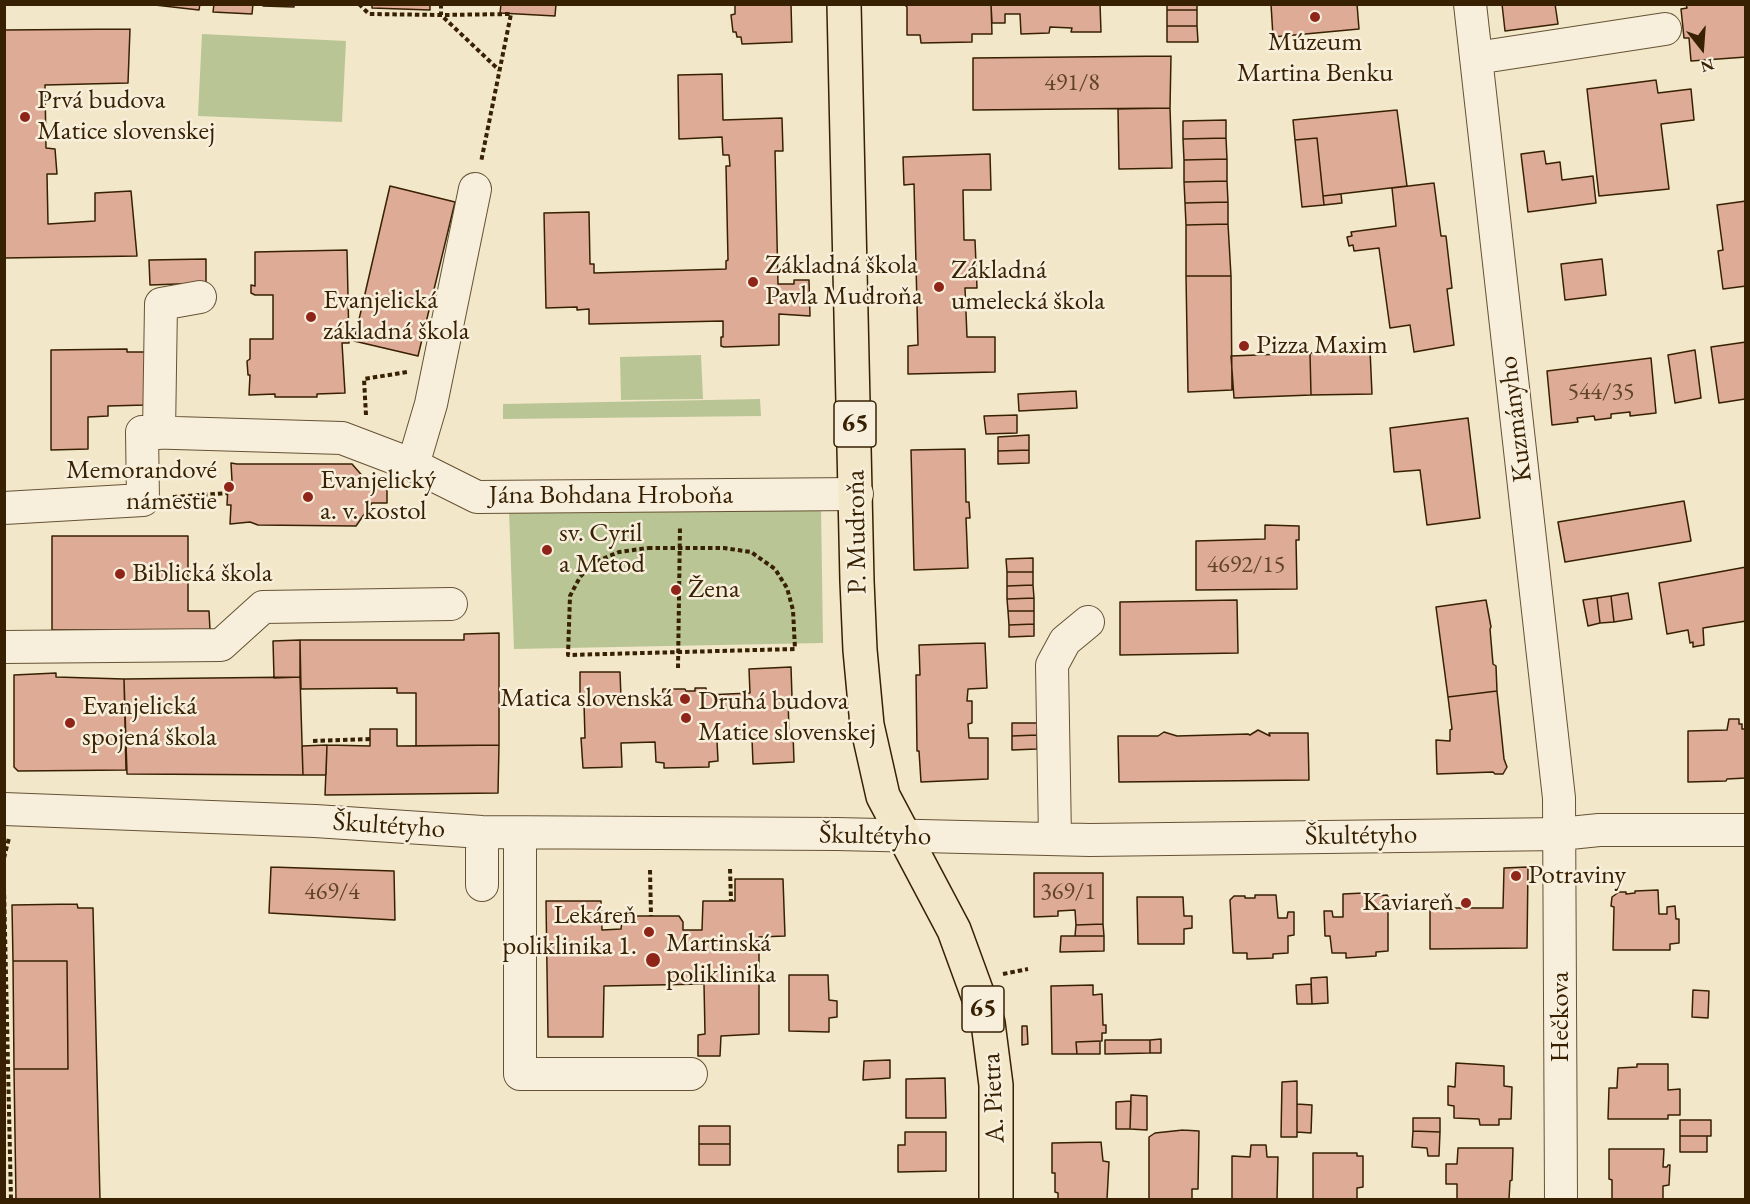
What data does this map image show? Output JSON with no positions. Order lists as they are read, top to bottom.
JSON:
{
  "streets": {
    "main road": ["65", "P. Mudroňa", "A. Pietra"],
    "street": [
      "Kuzmányho",
      "Jána Bohdana Hroboňa",
      "Škultétyho",
      "Hečkova"
    ]
  },
  "crossings": [
    ["Kuzmányho", "Škultétyho"],
    ["Kuzmányho", "Hečkova"],
    ["Jána Bohdana Hroboňa", "P. Mudroňa"],
    ["P. Mudroňa", "Škultétyho"],
    ["P. Mudroňa", "A. Pietra"],
    ["Škultétyho", "Hečkova"],
    ["Škultétyho", "A. Pietra"]
  ],
  "places": [
    "Múzeum Martina Benku",
    "Prvá budova Matice slovenskej",
    "Základná škola Pavla Mudroňa",
    "Základná umelecká škola",
    "Evanjelická základná škola",
    "Pizza Maxim",
    "Memorandové námestie",
    "Evanjelický a. v. kostol",
    "sv. Cyril a Metod",
    "Biblická škola",
    "Žena",
    "Matica slovenská",
    "Druhá budova Matice slovenskej",
    "Evanjelická spojená škola",
    "Potraviny",
    "Kaviareň",
    "Lekáreň poliklinika 1.",
    "Martinská poliklinika"
  ],
  "house_numbers": [
    "491/8",
    "544/35",
    "4692/15",
    "469/4",
    "369/1"
  ],
  "north": "bottom"
}
